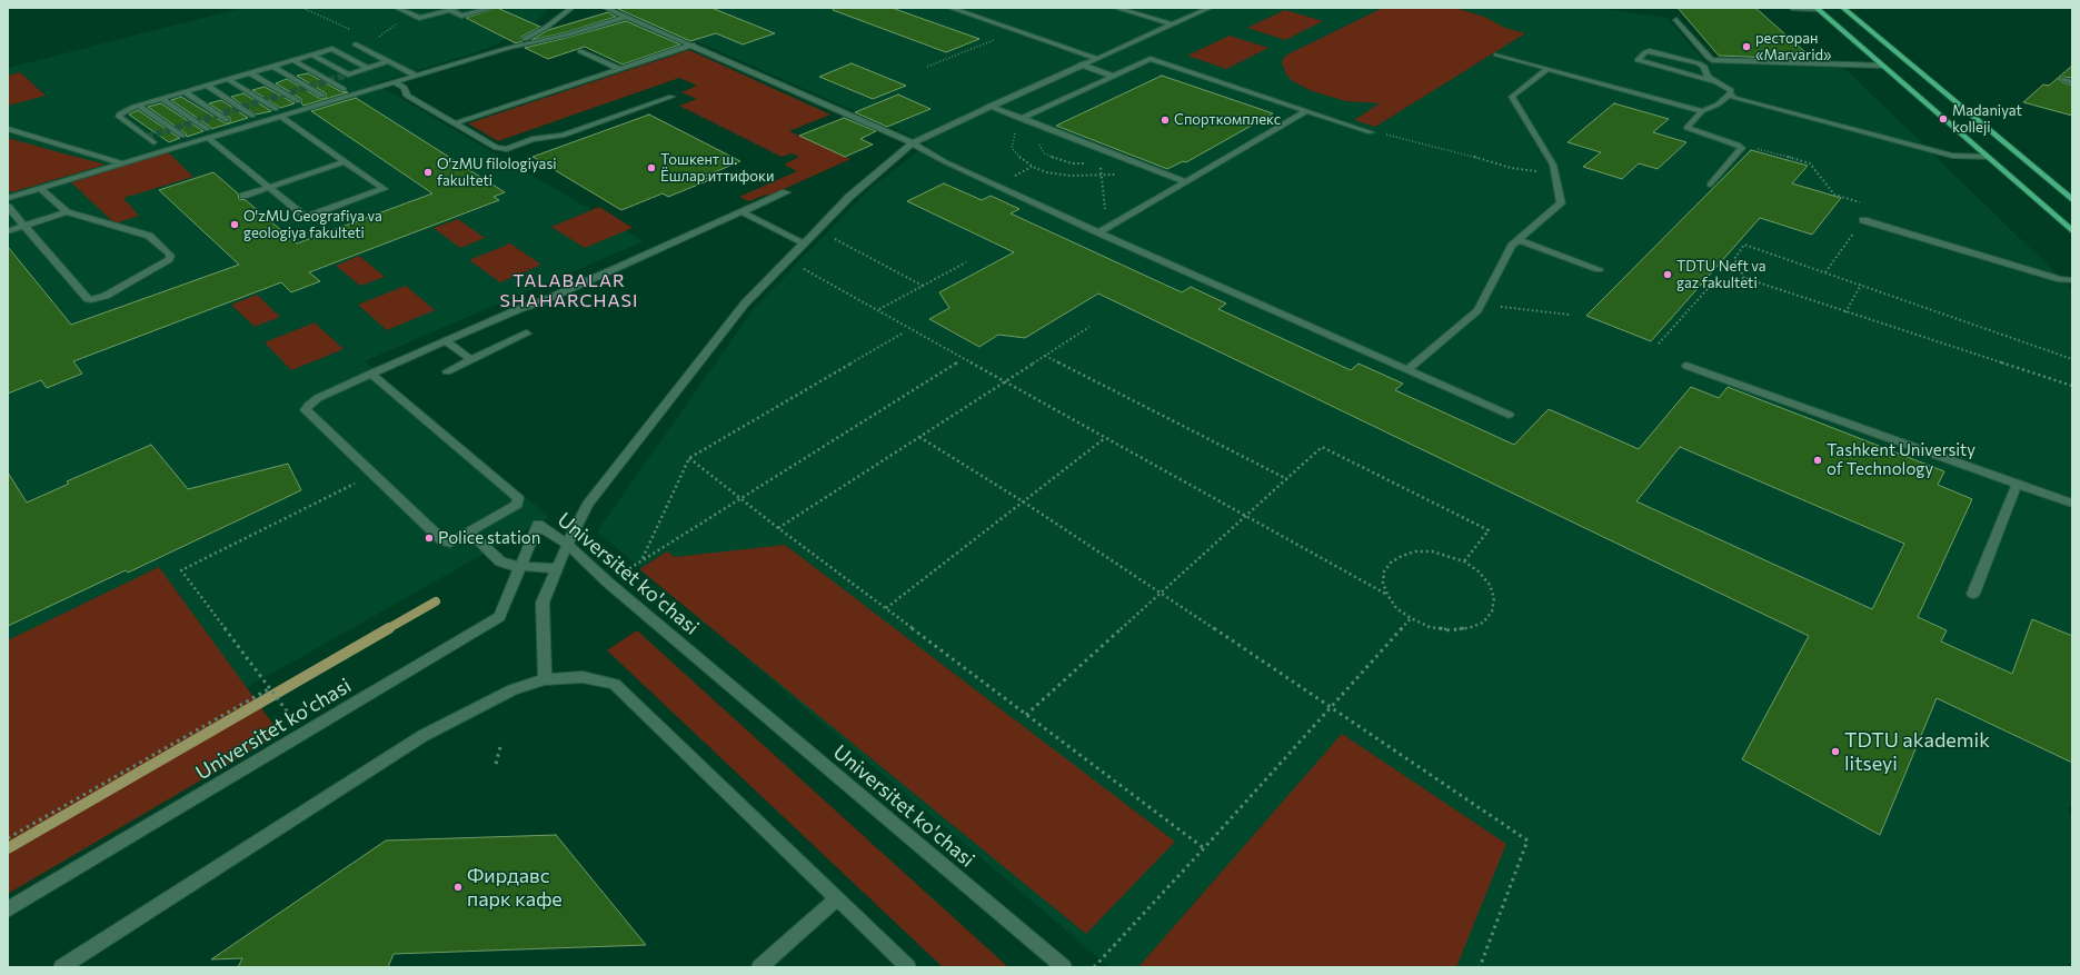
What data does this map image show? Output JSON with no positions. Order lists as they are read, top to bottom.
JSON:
{
  "streets": {
    "street": ["Universitet ko'chasi"]
  },
  "districts": ["TALABALAR SHAHARCHASI"],
  "places": [
    "ресторан «Marvarid»",
    "Madaniyat kolleji",
    "Спорткомплекс",
    "Тошкент ш. Ёшлар иттифоки",
    "O'zMU filologiyasi fakulteti",
    "O'zMU Geografiya va geologiya fakulteti",
    "TDTU Neft va gaz fakulteti",
    "Tashkent University of Technology",
    "Police station",
    "TDTU akademik litseyi",
    "Фирдавс парк кафе"
  ]
}
